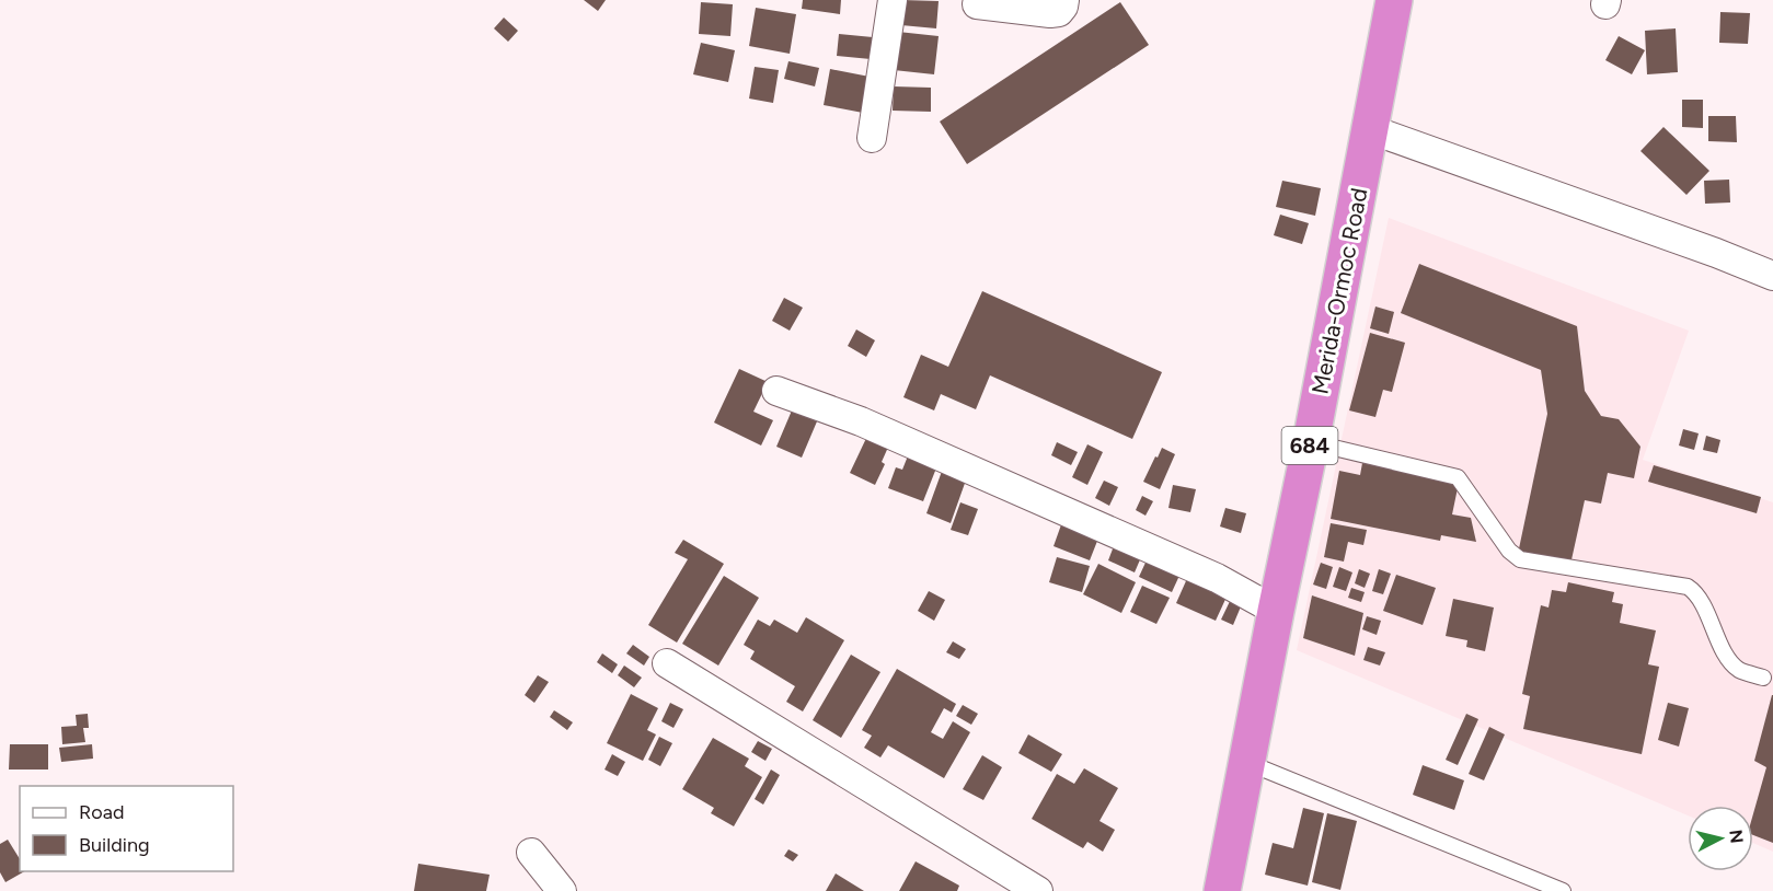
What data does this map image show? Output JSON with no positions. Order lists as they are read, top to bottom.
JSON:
{
  "streets": {
    "highway": ["Merida-Ormoc Road", "684"]
  },
  "legend": ["Road", "Building"],
  "north": "right"
}
